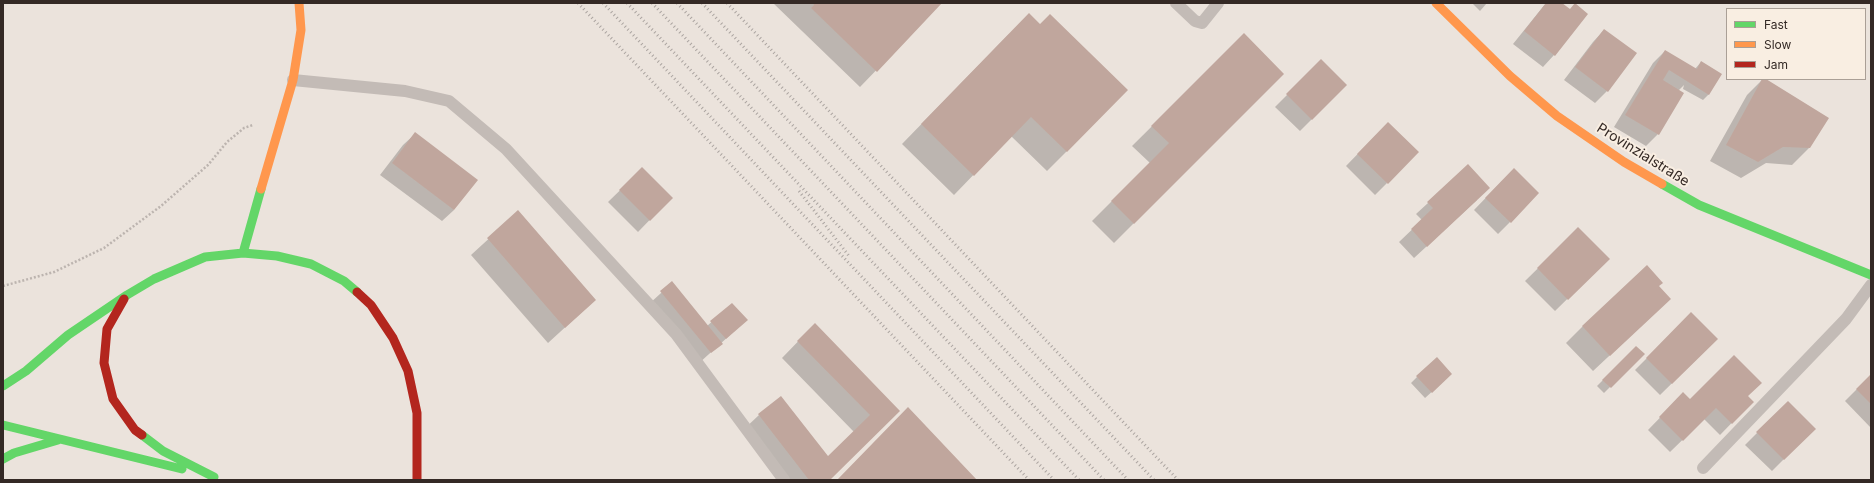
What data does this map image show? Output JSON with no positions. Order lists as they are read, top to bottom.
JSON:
{
  "streets": {
    "main road": ["Provinzialstraße"]
  },
  "legend": ["Fast", "Slow", "Jam"]
}
